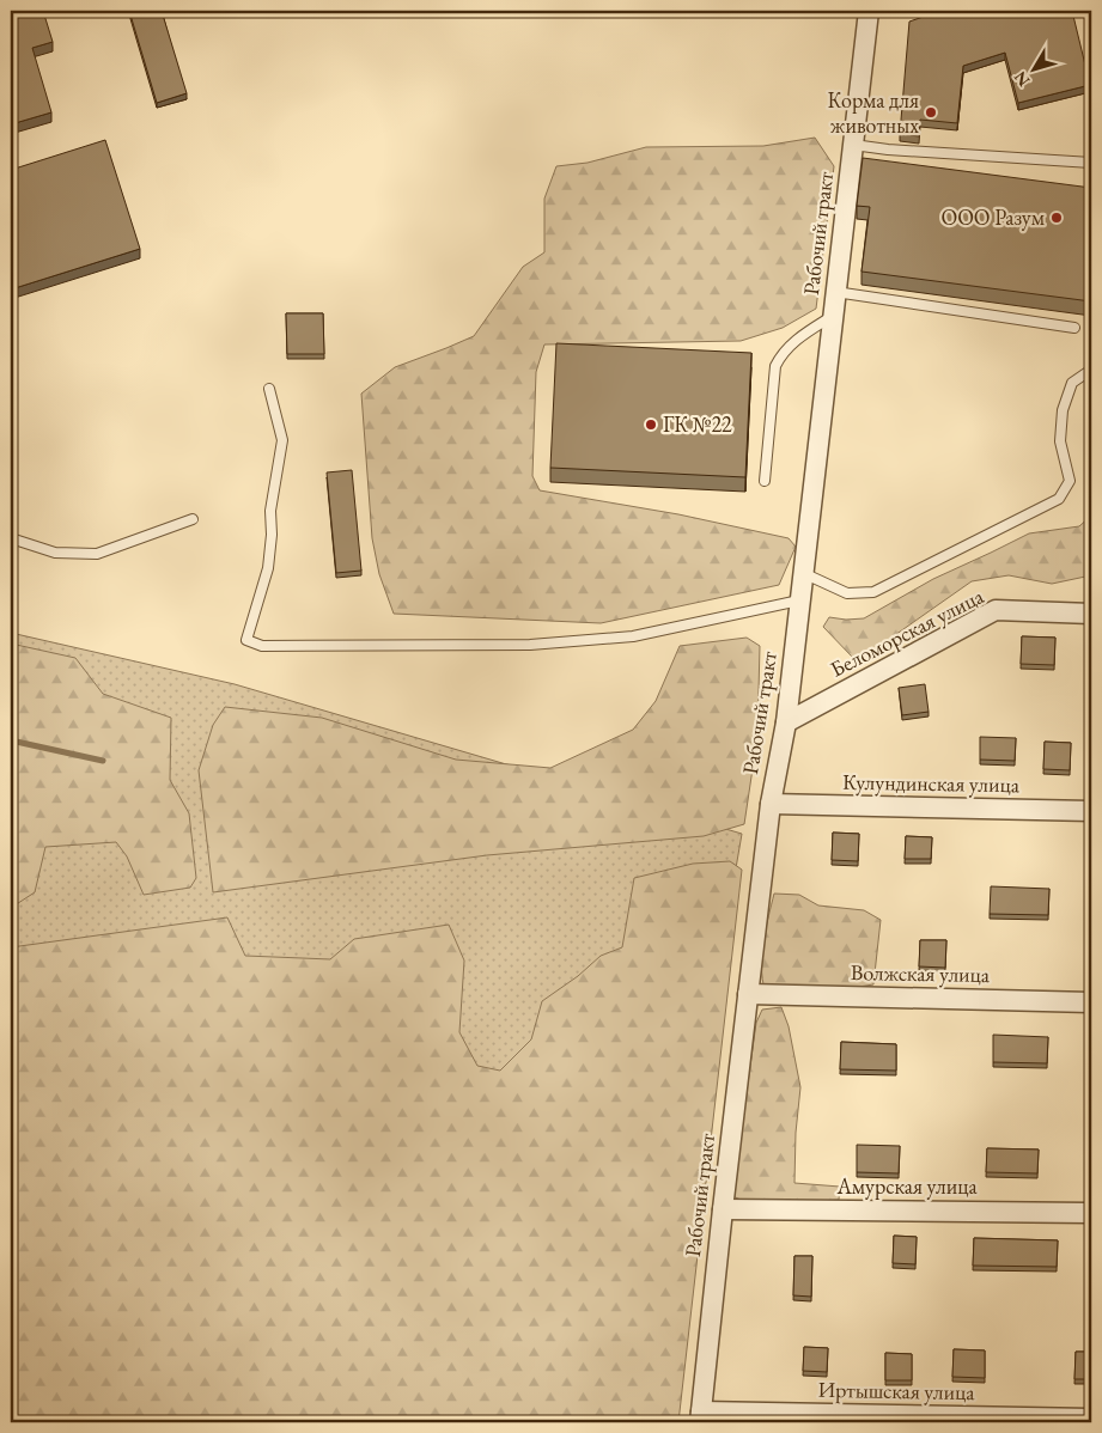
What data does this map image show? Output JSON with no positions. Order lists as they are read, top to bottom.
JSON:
{
  "streets": {
    "street": [
      "Рабочий тракт",
      "Беломорская улица",
      "Кулундинская улица",
      "Волжская улица",
      "Амурская улица",
      "Иртышская улица"
    ]
  },
  "crossings": [
    ["Рабочий тракт", "Беломорская улица"],
    ["Рабочий тракт", "Кулундинская улица"],
    ["Рабочий тракт", "Волжская улица"],
    ["Рабочий тракт", "Амурская улица"],
    ["Рабочий тракт", "Иртышская улица"]
  ],
  "places": ["Корма для животных", "ООО Разум", "ГК №22"],
  "north": "bottom left"
}
